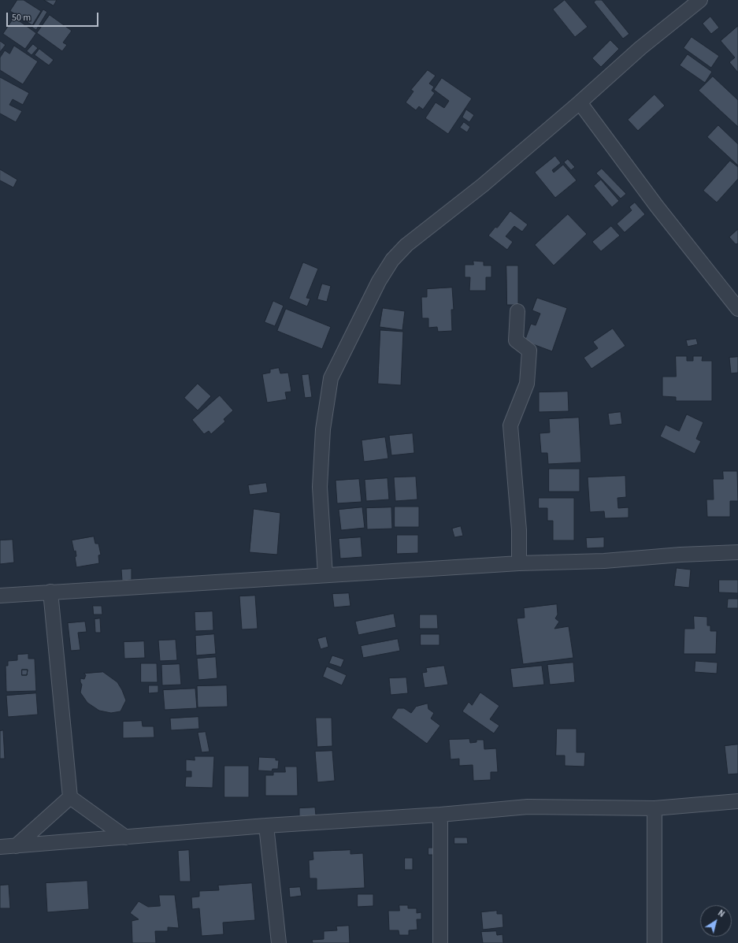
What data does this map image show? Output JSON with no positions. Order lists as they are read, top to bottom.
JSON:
{
  "scale_bar": "50 m",
  "north": "top right"
}
